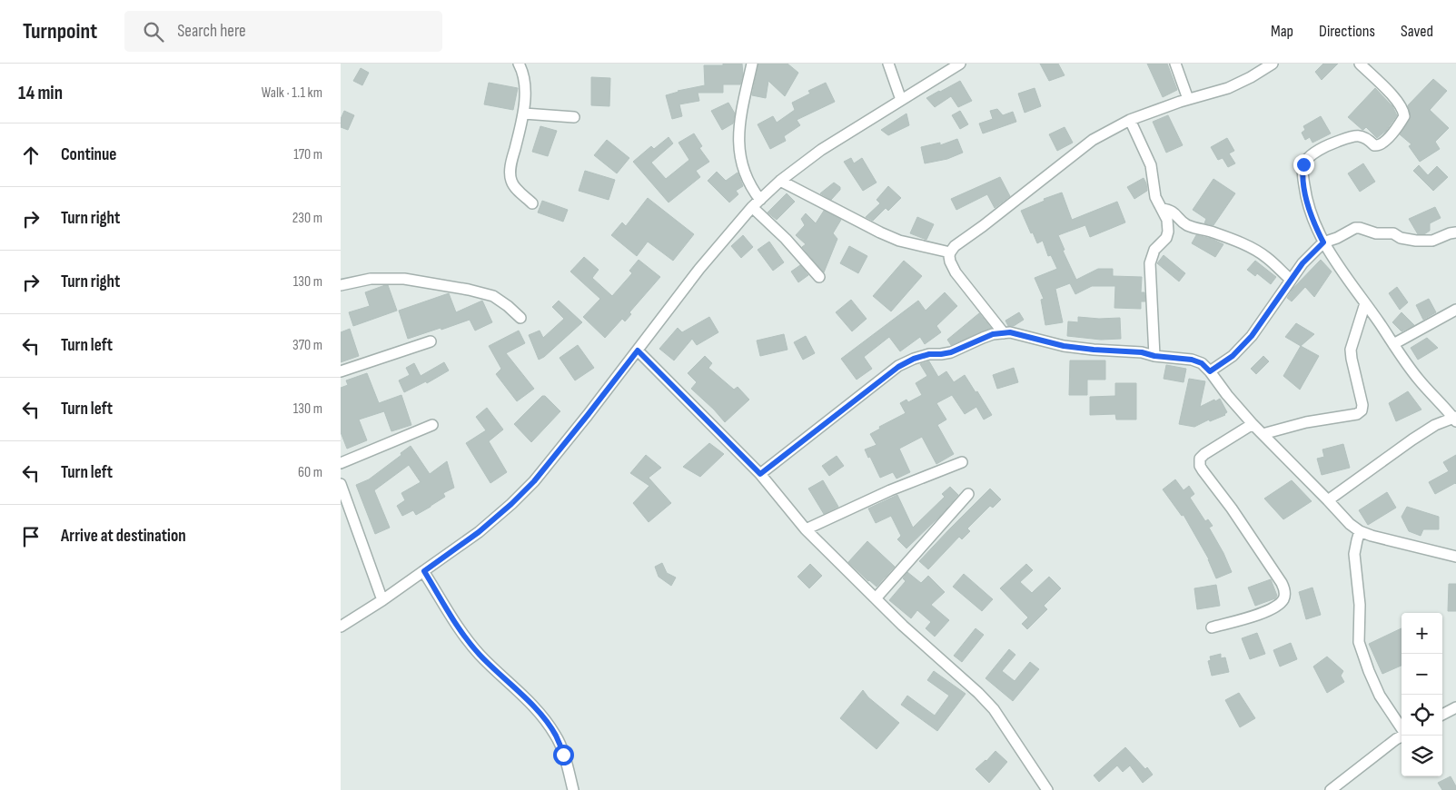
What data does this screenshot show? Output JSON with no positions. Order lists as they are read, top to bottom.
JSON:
{
  "page": {
    "header": "Turnpoint",
    "search": "Search here",
    "nav": ["Map", "Directions", "Saved"],
    "heading": ["14 min", "Walk · 1.1 km"],
    "list": [
      ["Continue", "170 m"],
      ["Turn right", "230 m"],
      ["Turn right", "130 m"],
      ["Turn left", "370 m"],
      ["Turn left", "130 m"],
      ["Turn left", "60 m"],
      "Arrive at destination"
    ],
    "map_buttons": ["+", "−"]
  }
}
